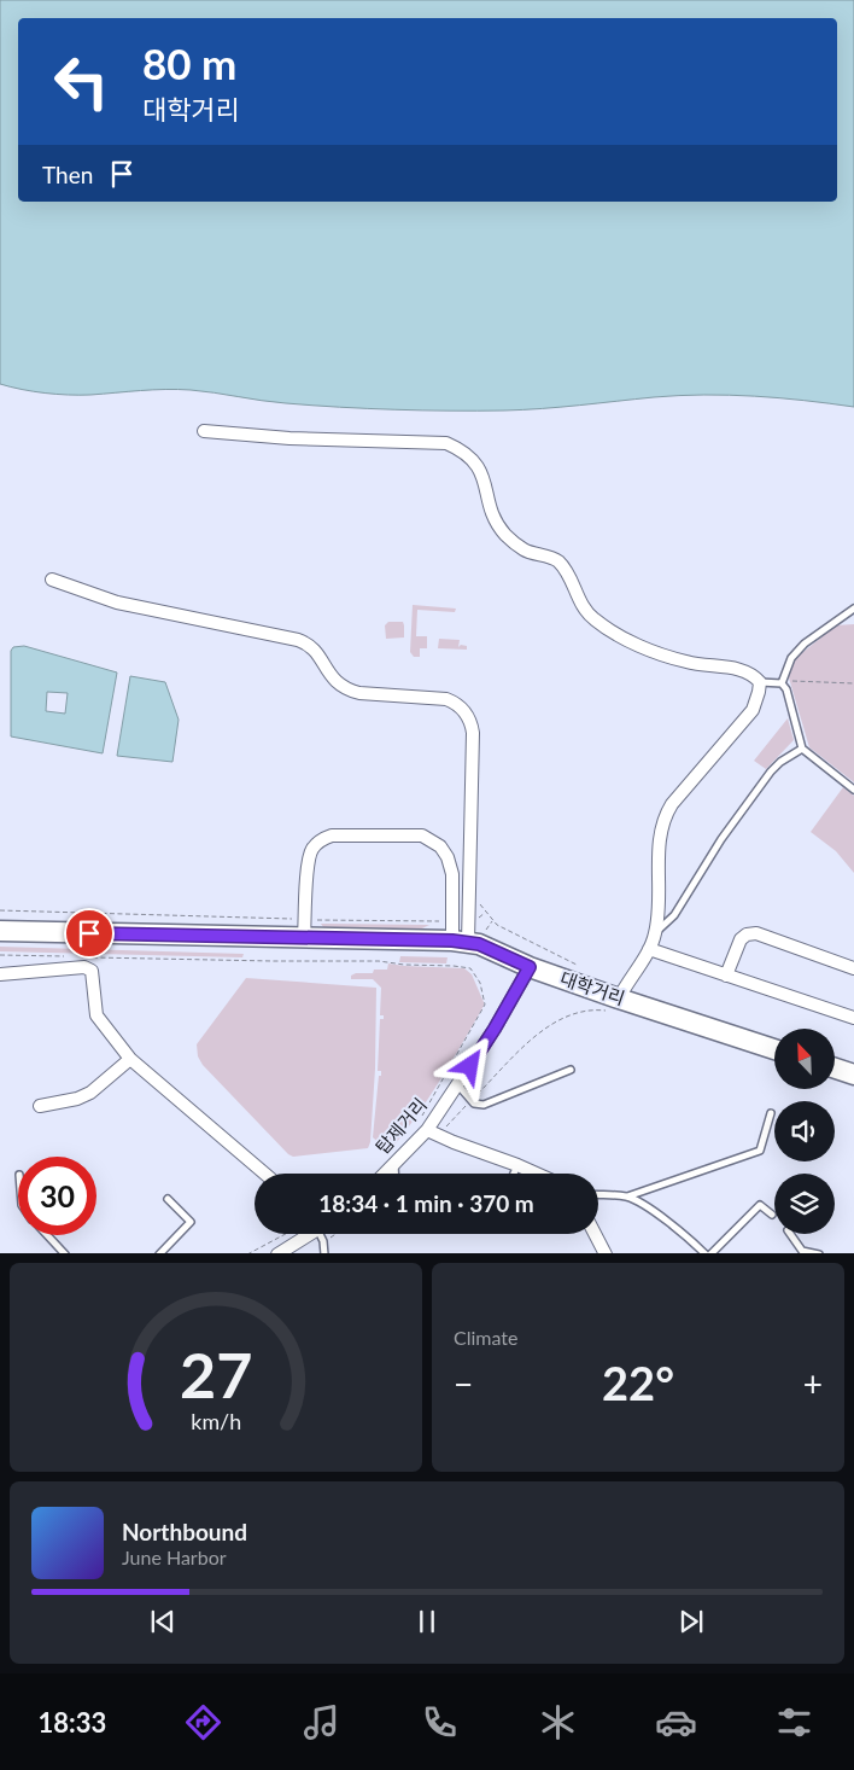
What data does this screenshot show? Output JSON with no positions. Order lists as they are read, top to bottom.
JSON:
{
  "streets": {
    "main road": ["대학거리"],
    "street": ["탑제거리"]
  },
  "crossings": [
    ["대학거리", "탑제거리"]
  ],
  "north": "top left",
  "page": {
    "turn": ["80 m", "대학거리"],
    "then": "Then",
    "limit": "30",
    "trip": "18:34 · 1 min · 370 m",
    "tile": "Climate",
    "heat": ["−", "22°", "+"],
    "song": ["Northbound", "June Harbor"],
    "tabs": "18:33",
    "gauge": ["27", "km/h"]
  }
}
